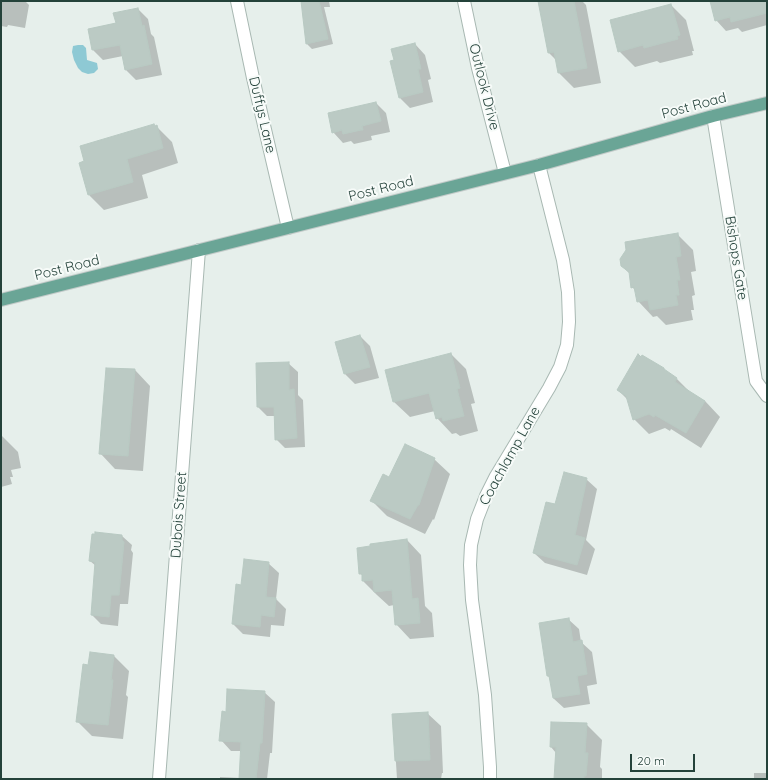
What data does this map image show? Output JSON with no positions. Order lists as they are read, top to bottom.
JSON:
{
  "streets": {
    "main road": ["Post Road"],
    "street": [
      "Outlook Drive",
      "Duffys Lane",
      "Bishops Gate",
      "Coachlamp Lane",
      "Dubois Street"
    ]
  },
  "crossings": [
    ["Outlook Drive", "Post Road"],
    ["Post Road", "Duffys Lane"],
    ["Post Road", "Bishops Gate"],
    ["Post Road", "Coachlamp Lane"],
    ["Post Road", "Dubois Street"]
  ],
  "scale_bar": "20 m"
}
